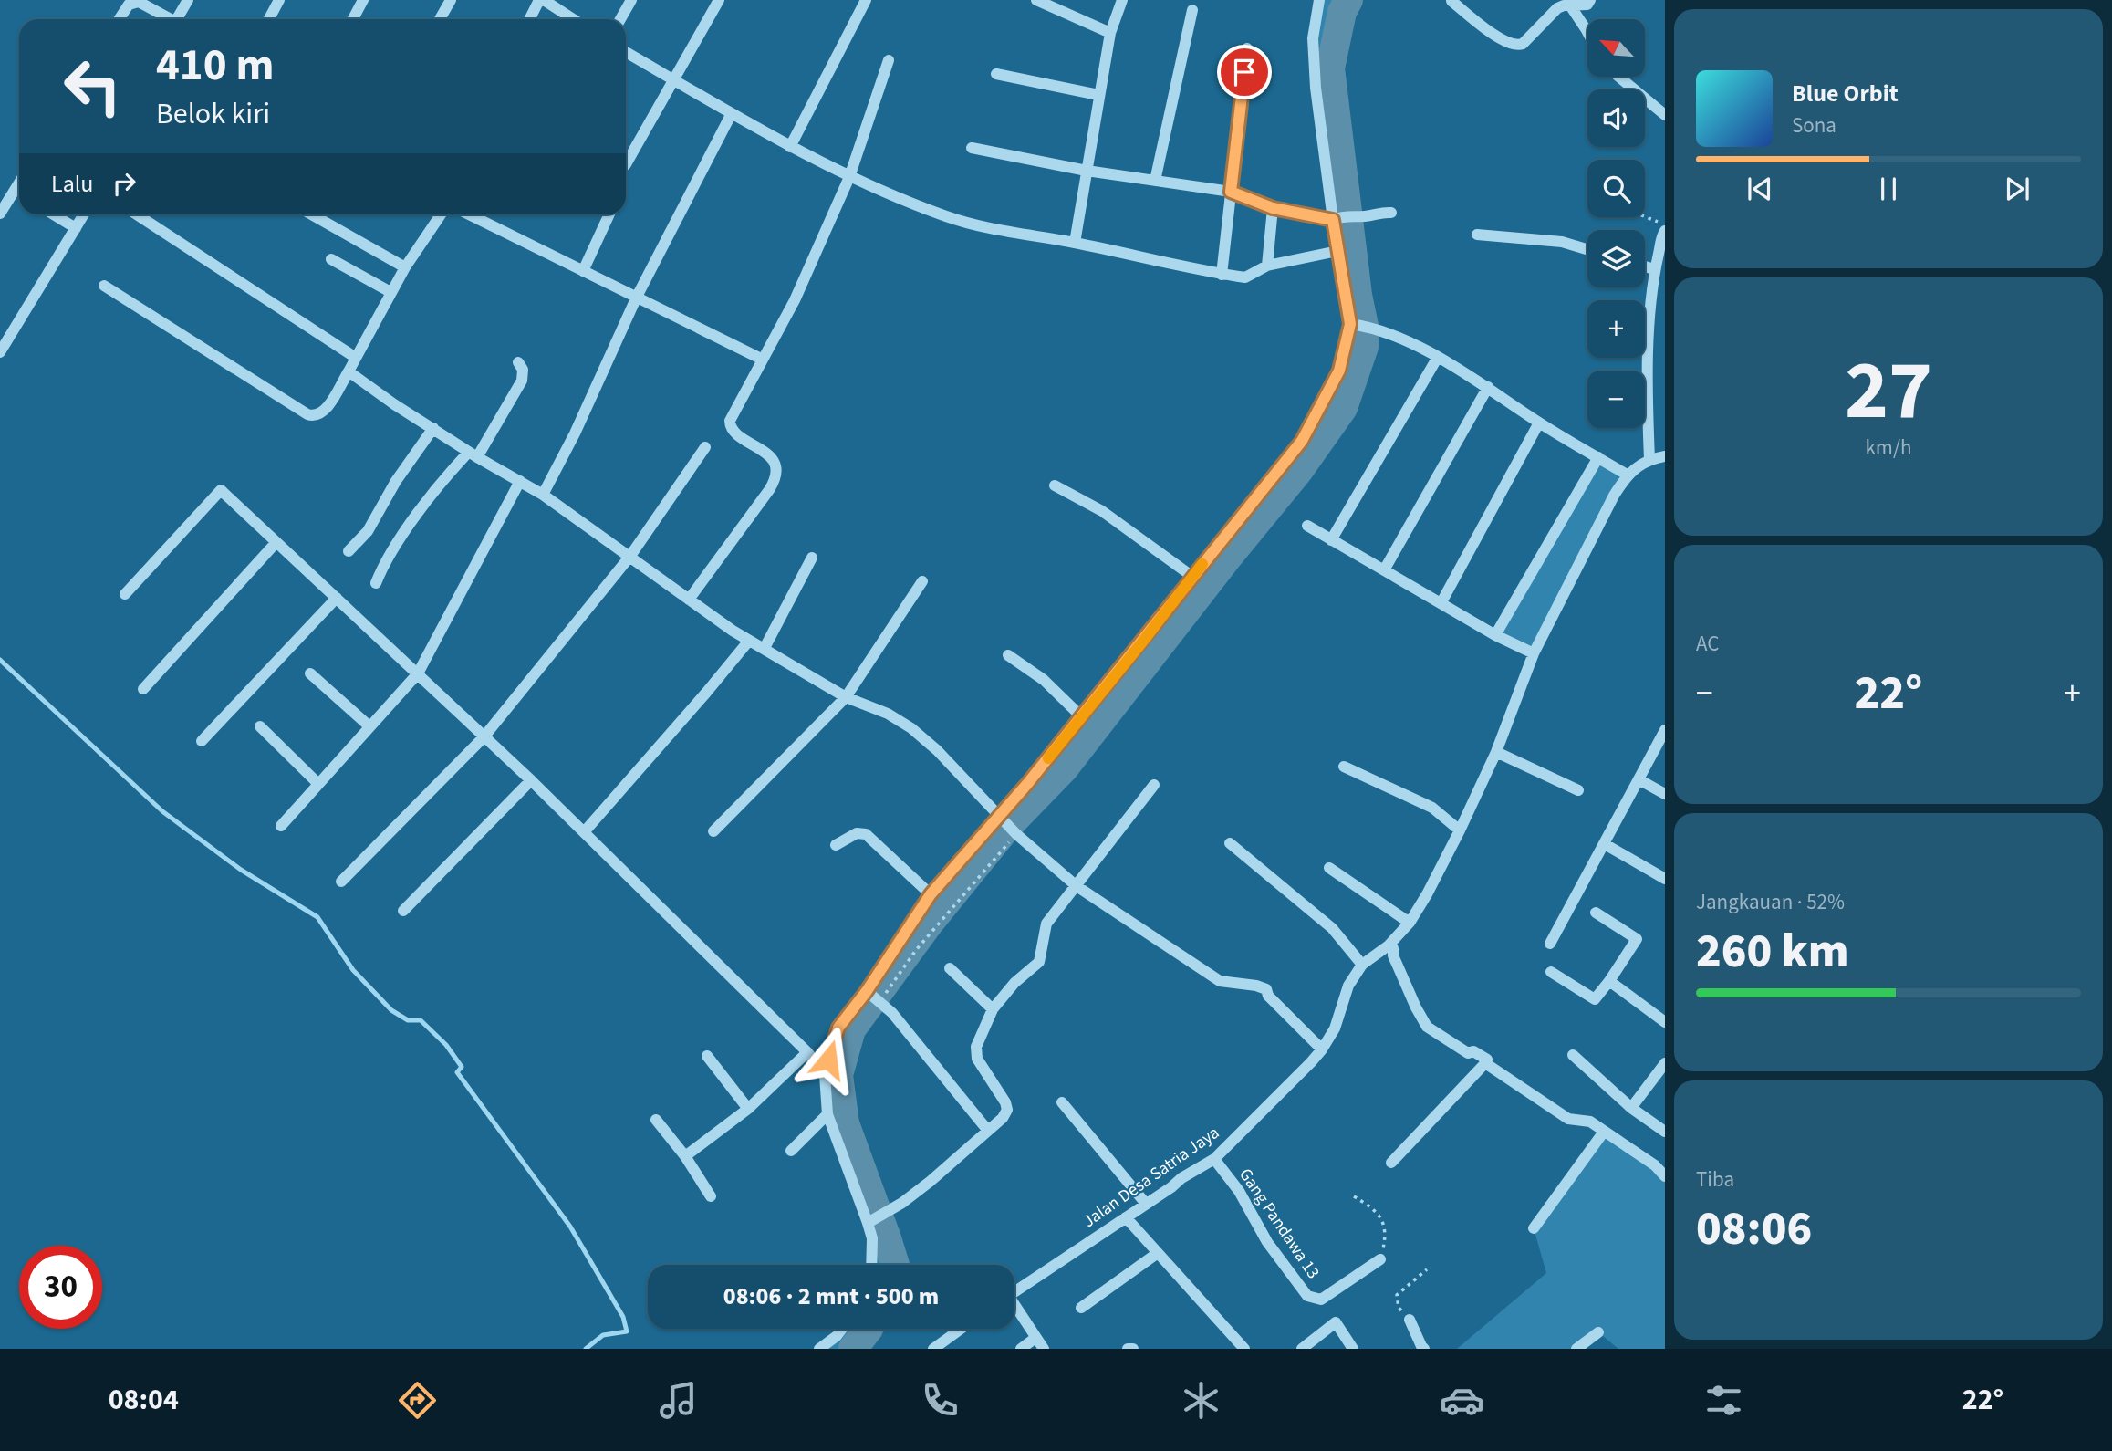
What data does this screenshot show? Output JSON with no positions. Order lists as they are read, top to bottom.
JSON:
{
  "streets": {
    "street": ["Jalan Desa Satria Jaya", "Gang Pandawa 13"]
  },
  "crossings": [
    ["Jalan Desa Satria Jaya", "Gang Pandawa 13"]
  ],
  "north": "top left",
  "page": {
    "map_buttons": ["+", "−"],
    "turn": ["410 m", "Belok kiri"],
    "song": ["Blue Orbit", "Sona"],
    "then": "Lalu",
    "tile": [
      ["27", "km/h"],
      "AC",
      ["Jangkauan · 52%", "260 km"],
      ["Tiba", "08:06"]
    ],
    "heat": ["−", "22°", "+"],
    "limit": "30",
    "trip": "08:06 · 2 mnt · 500 m",
    "tabs": ["08:04", "22°"]
  }
}
